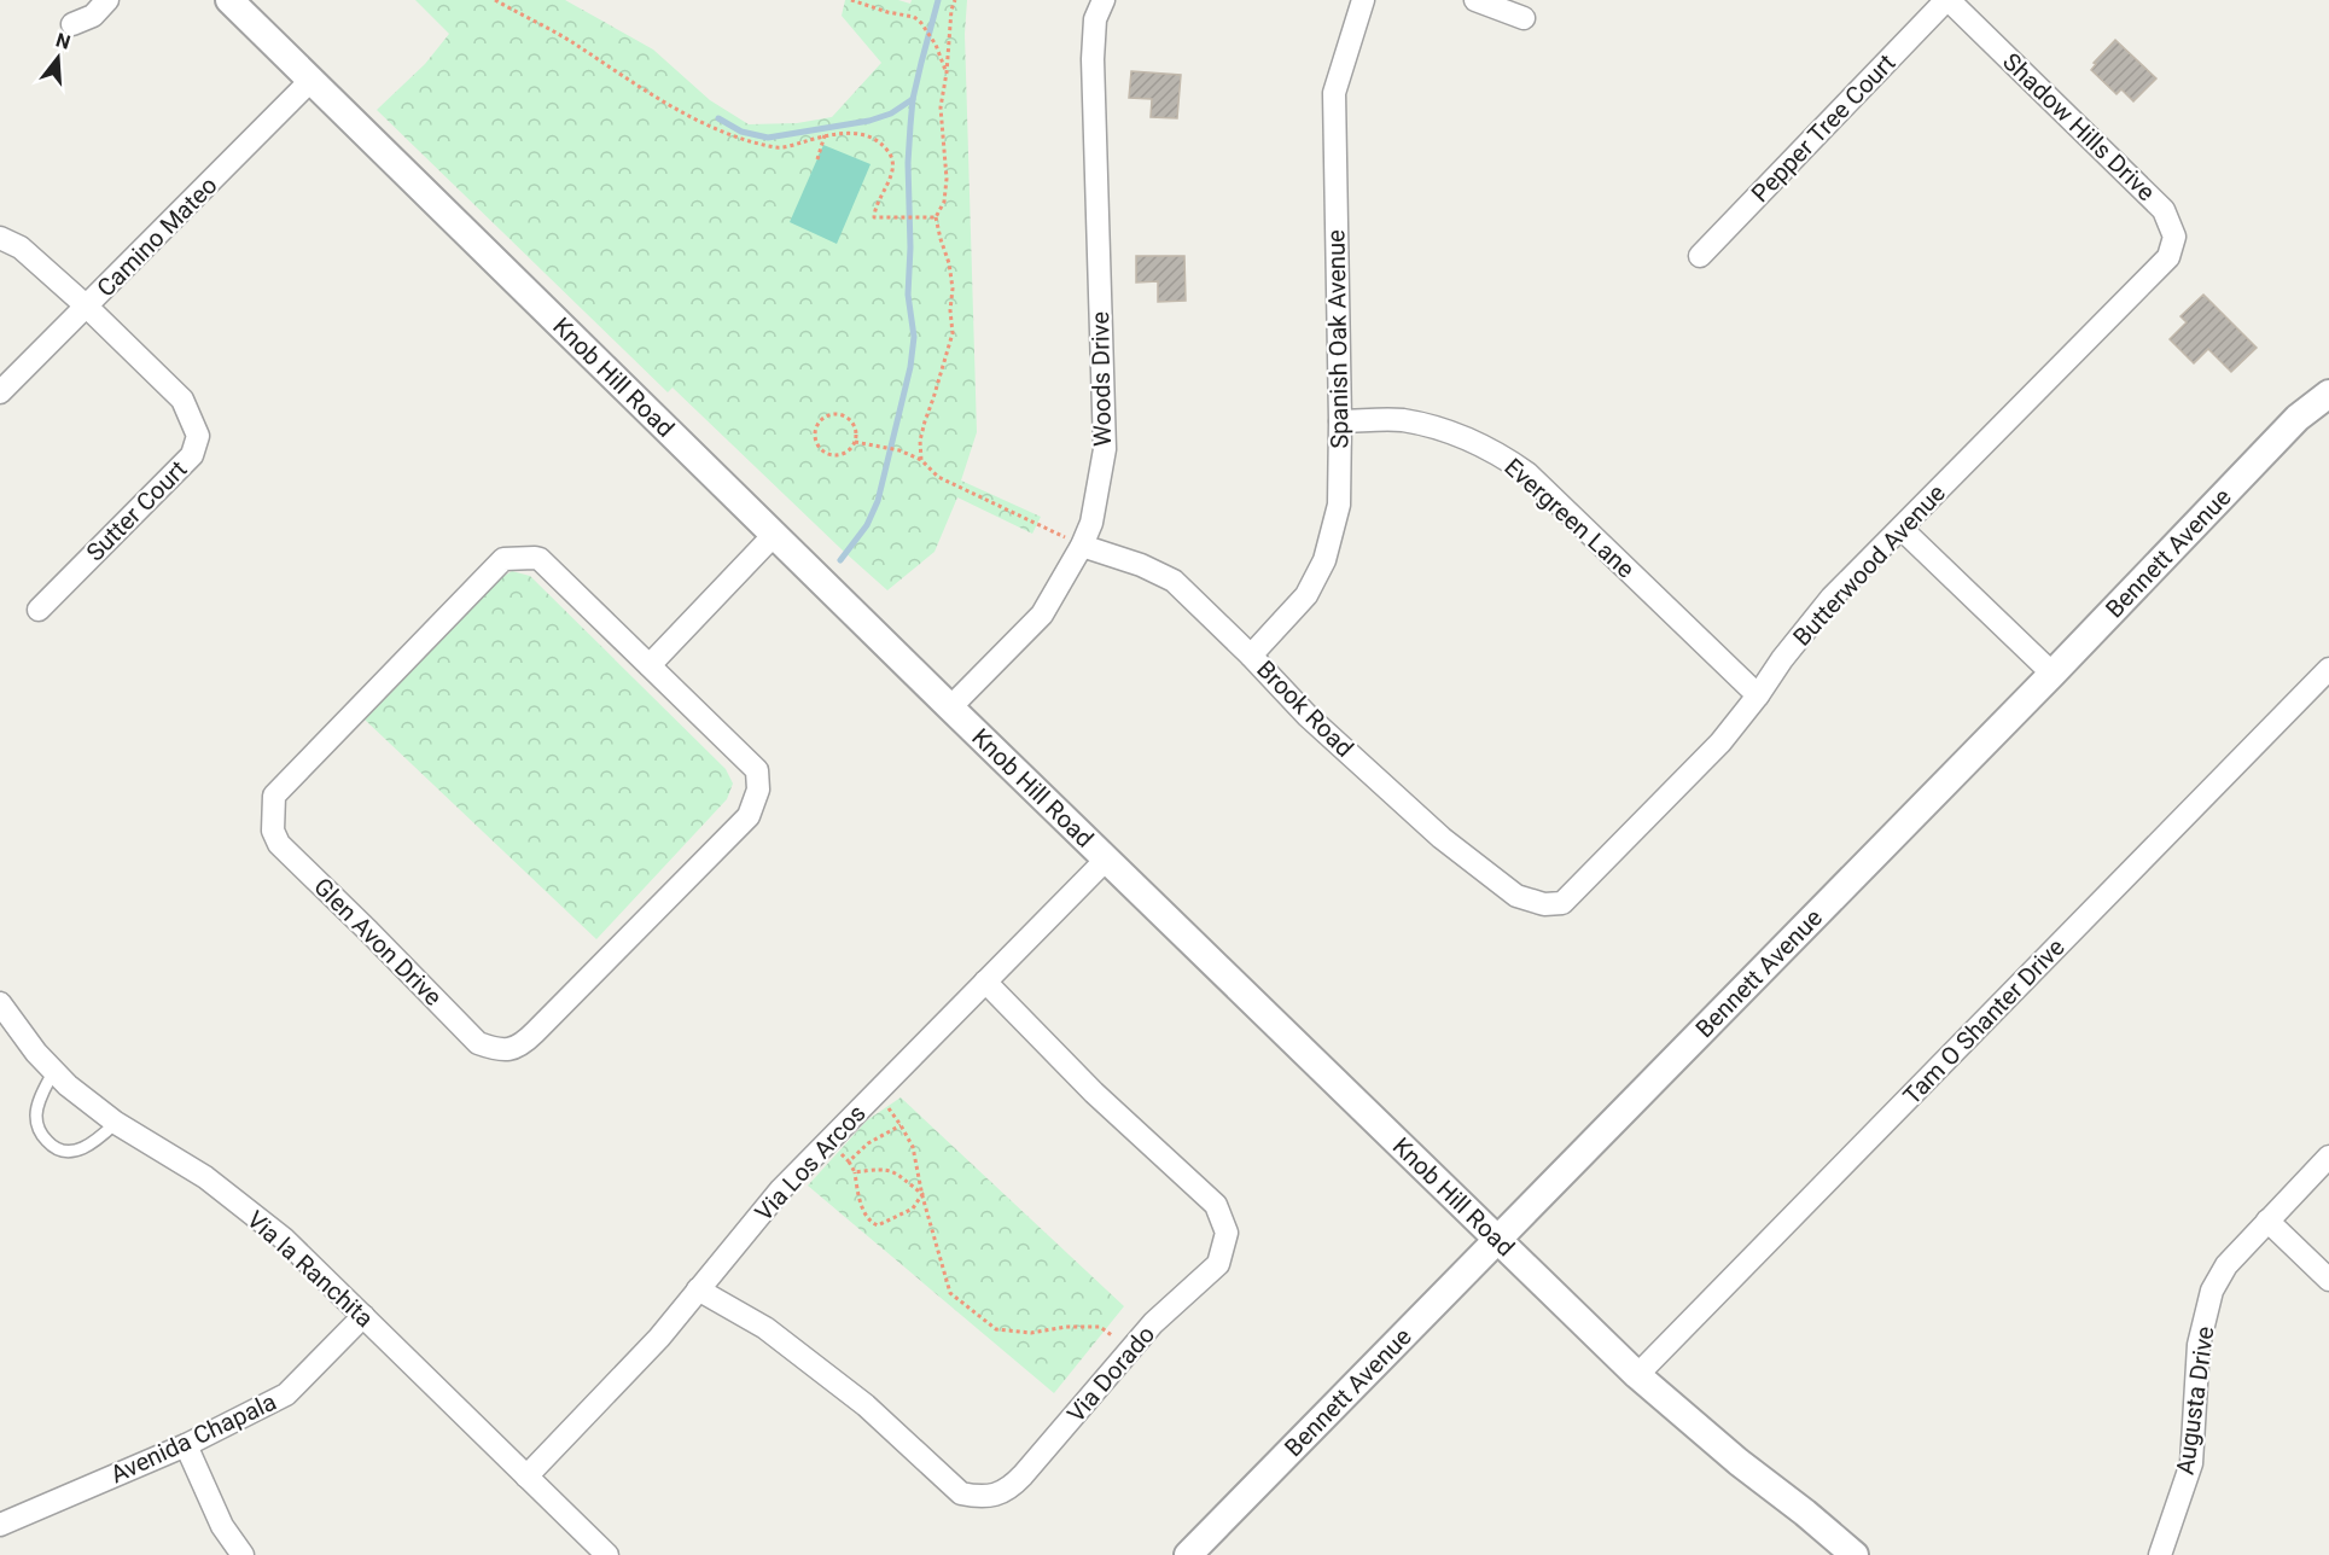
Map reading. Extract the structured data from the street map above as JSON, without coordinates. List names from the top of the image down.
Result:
{
  "streets": {
    "street": [
      "Shadow Hills Drive",
      "Pepper Tree Court",
      "Camino Mateo",
      "Spanish Oak Avenue",
      "Knob Hill Road",
      "Woods Drive",
      "Sutter Court",
      "Evergreen Lane",
      "Bennett Avenue",
      "Butterwood Avenue",
      "Brook Road",
      "Glen Avon Drive",
      "Tam O Shanter Drive",
      "Via Los Arcos",
      "Via la Ranchita",
      "Via Dorado",
      "Augusta Drive",
      "Avenida Chapala"
    ]
  },
  "crossings": [
    ["Shadow Hills Drive", "Pepper Tree Court"],
    ["Shadow Hills Drive", "Butterwood Avenue"],
    ["Camino Mateo", "Knob Hill Road"],
    ["Camino Mateo", "Sutter Court"],
    ["Spanish Oak Avenue", "Evergreen Lane"],
    ["Spanish Oak Avenue", "Brook Road"],
    ["Knob Hill Road", "Woods Drive"],
    ["Knob Hill Road", "Bennett Avenue"],
    ["Knob Hill Road", "Tam O Shanter Drive"],
    ["Knob Hill Road", "Via Los Arcos"],
    ["Woods Drive", "Brook Road"],
    ["Evergreen Lane", "Butterwood Avenue"],
    ["Butterwood Avenue", "Brook Road"],
    ["Via Los Arcos", "Via la Ranchita"],
    ["Via Los Arcos", "Via Dorado"],
    ["Via la Ranchita", "Avenida Chapala"]
  ],
  "north": "top"
}
